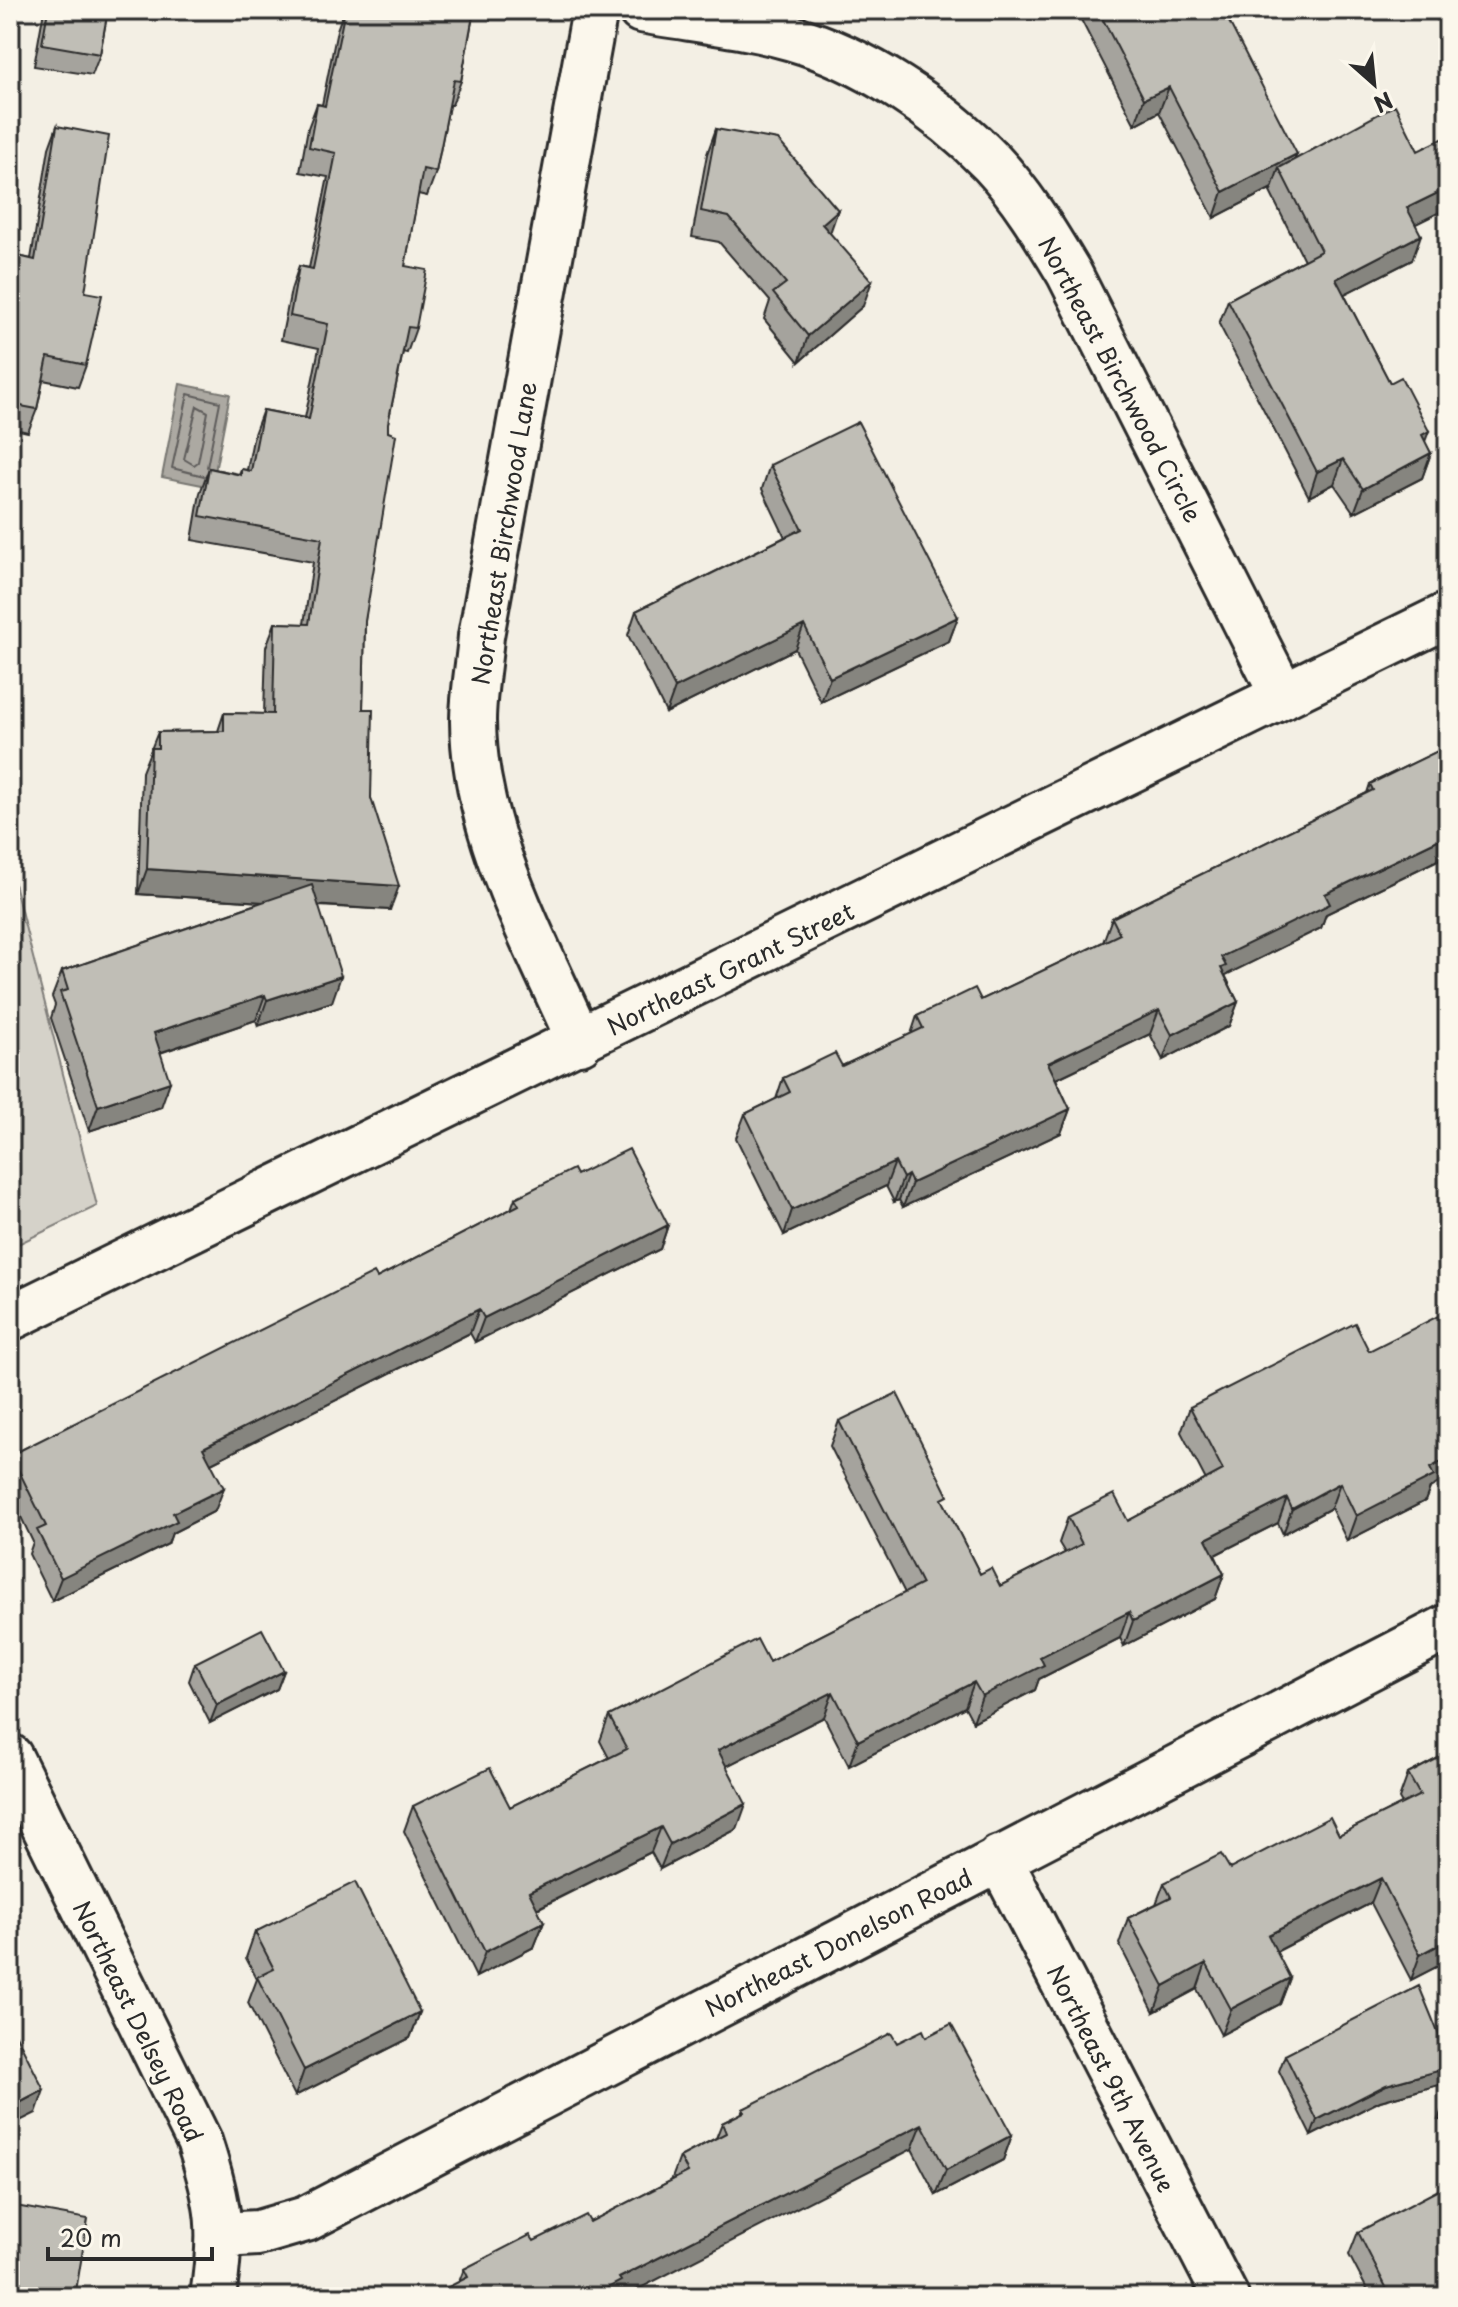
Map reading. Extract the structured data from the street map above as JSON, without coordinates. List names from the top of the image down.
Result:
{
  "streets": {
    "street": [
      "Northeast Birchwood Circle",
      "Northeast Birchwood Lane",
      "Northeast Grant Street",
      "Northeast Donelson Road",
      "Northeast Delsey Road",
      "Northeast 9th Avenue"
    ]
  },
  "crossings": [
    ["Northeast Birchwood Circle", "Northeast Grant Street"],
    ["Northeast Birchwood Lane", "Northeast Grant Street"],
    ["Northeast Donelson Road", "Northeast Delsey Road"],
    ["Northeast Donelson Road", "Northeast 9th Avenue"]
  ],
  "scale_bar": "20 m",
  "north": "bottom right"
}
